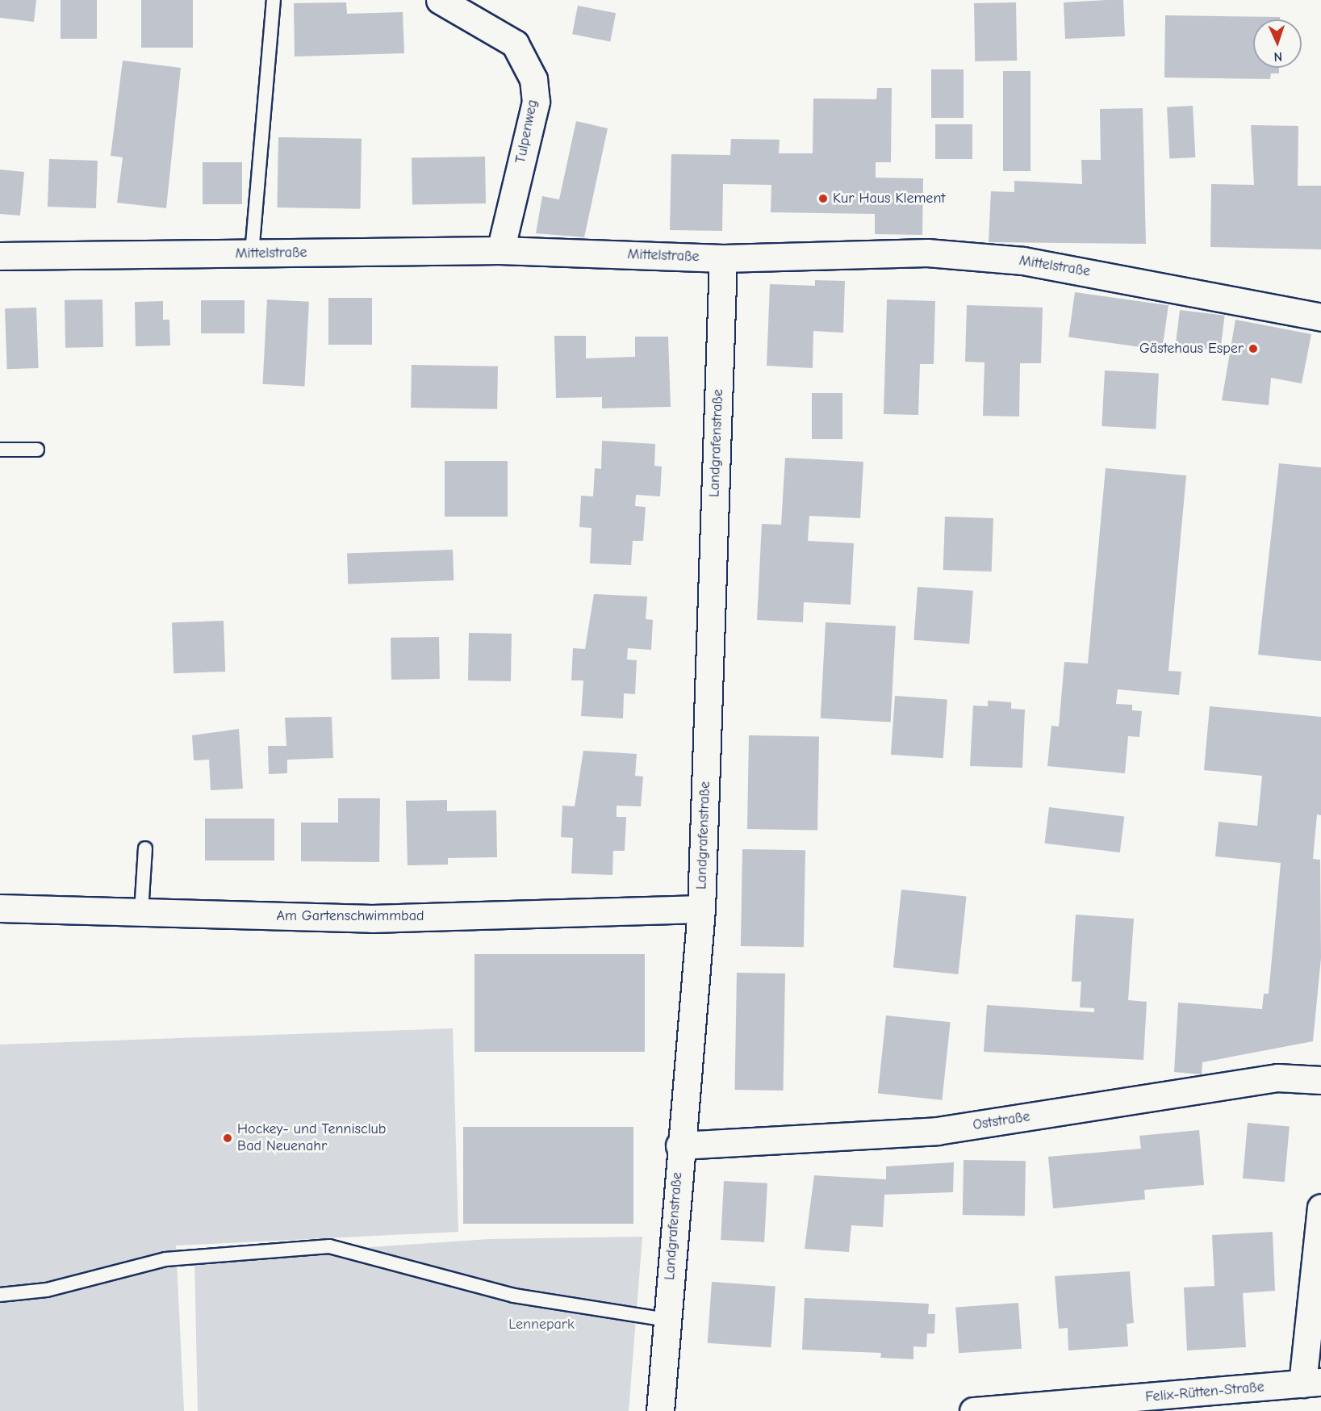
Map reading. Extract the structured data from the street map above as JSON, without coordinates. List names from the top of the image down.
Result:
{
  "streets": {
    "street": [
      "Tulpenweg",
      "Mittelstraße",
      "Landgrafenstraße",
      "Am Gartenschwimmbad",
      "Oststraße",
      "Felix-Rütten-Straße"
    ]
  },
  "crossings": [
    ["Tulpenweg", "Mittelstraße"],
    ["Mittelstraße", "Landgrafenstraße"],
    ["Landgrafenstraße", "Am Gartenschwimmbad"],
    ["Landgrafenstraße", "Oststraße"]
  ],
  "parks": ["Lennepark"],
  "places": ["Kur Haus Klement", "Gästehaus Esper", "Hockey- und Tennisclub Bad Neuenahr"],
  "north": "bottom"
}
